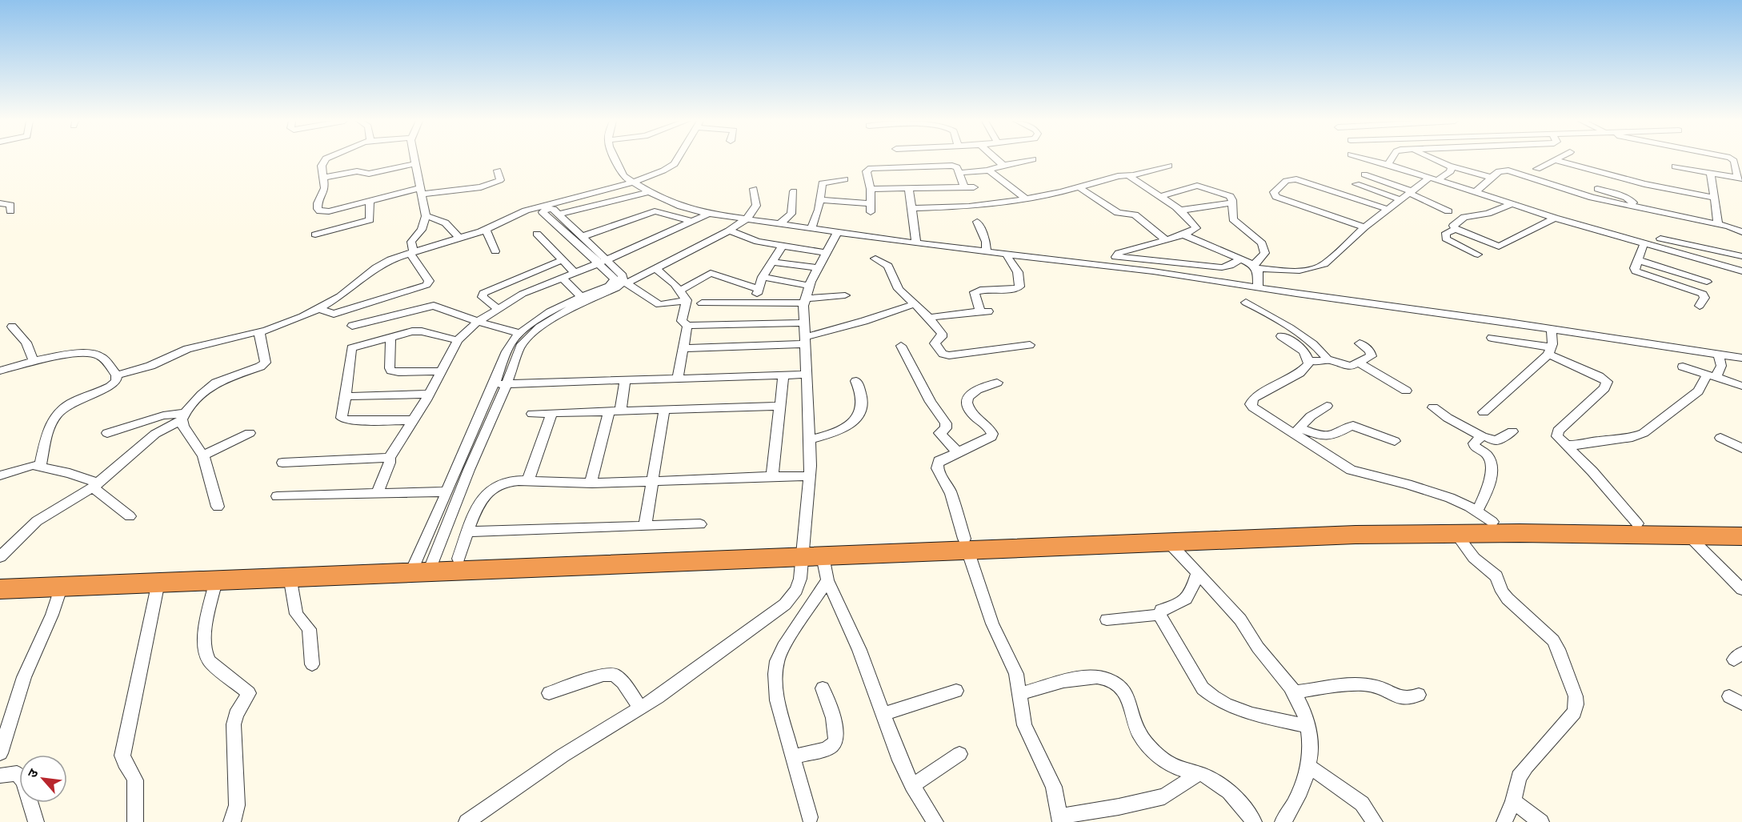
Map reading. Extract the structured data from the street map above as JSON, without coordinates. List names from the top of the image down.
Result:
{
  "north": "top left"
}
